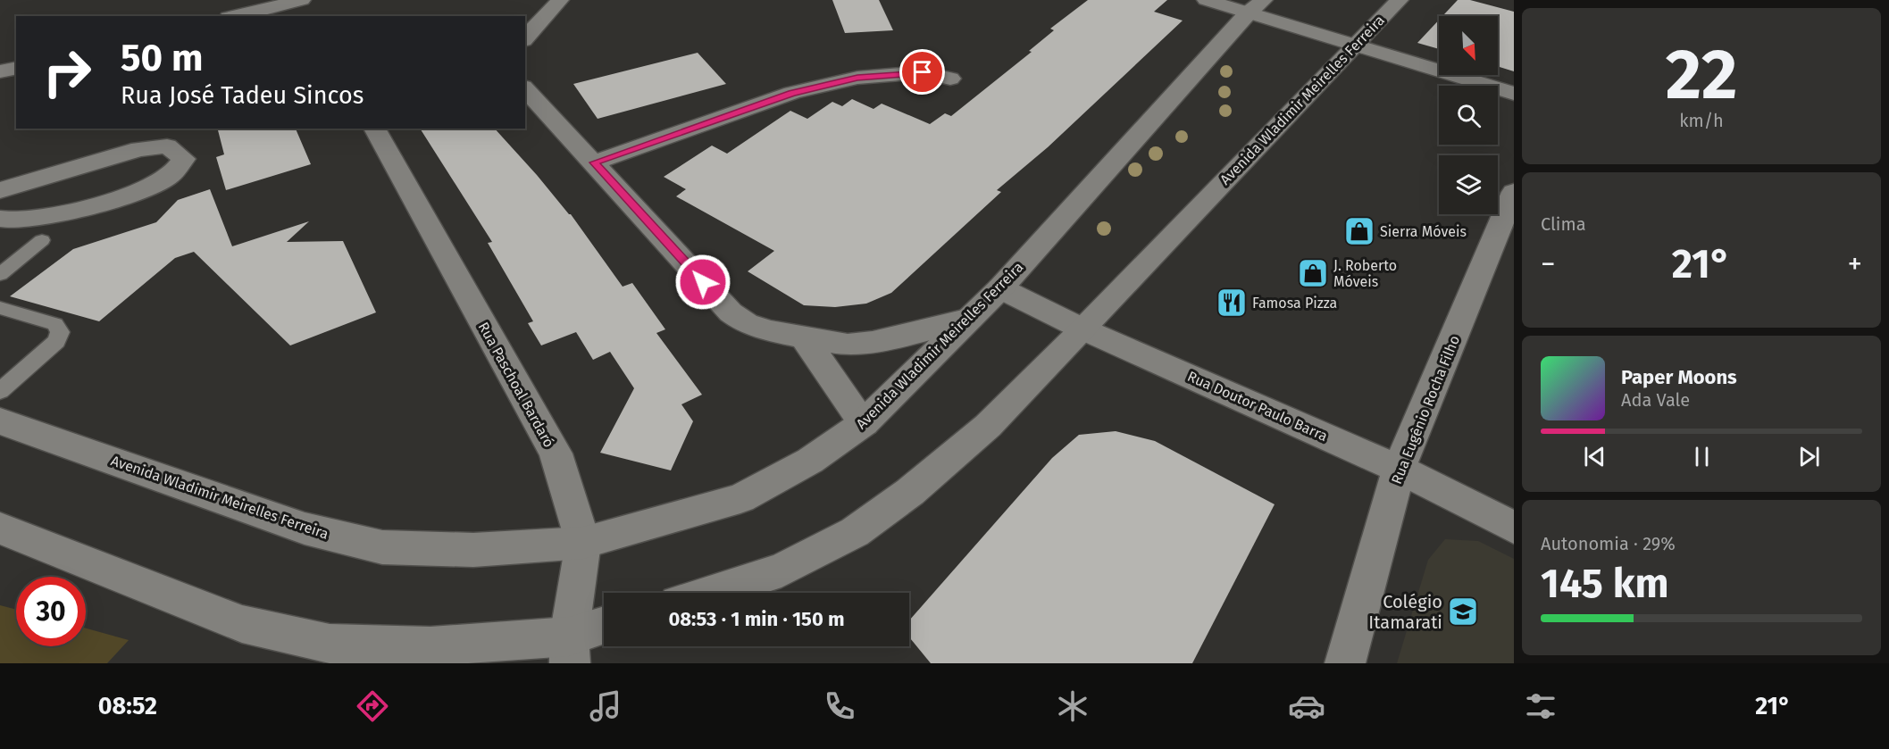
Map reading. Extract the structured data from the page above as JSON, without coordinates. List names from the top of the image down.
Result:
{
  "streets": {
    "street": [
      "Avenida Wladimir Meirelles Ferreira",
      "Rua Paschoal Bardaró",
      "Rua Doutor Paulo Barra",
      "Rua Eugênio Rocha Filho"
    ]
  },
  "crossings": [
    ["Avenida Wladimir Meirelles Ferreira", "Rua Paschoal Bardaró"],
    ["Avenida Wladimir Meirelles Ferreira", "Rua Doutor Paulo Barra"],
    ["Rua Doutor Paulo Barra", "Rua Eugênio Rocha Filho"]
  ],
  "places": {
    "shop": ["Sierra Móveis", "J. Roberto Móveis"],
    "restaurant": ["Famosa Pizza"],
    "school or university": ["Colégio Itamarati"]
  },
  "north": "bottom right",
  "page": {
    "tile": [
      ["22", "km/h"],
      "Clima",
      ["Autonomia · 29%", "145 km"]
    ],
    "turn": ["50 m", "Rua José Tadeu Sincos"],
    "heat": ["−", "21°", "+"],
    "song": ["Paper Moons", "Ada Vale"],
    "limit": "30",
    "trip": "08:53 · 1 min · 150 m",
    "tabs": ["08:52", "21°"]
  }
}
